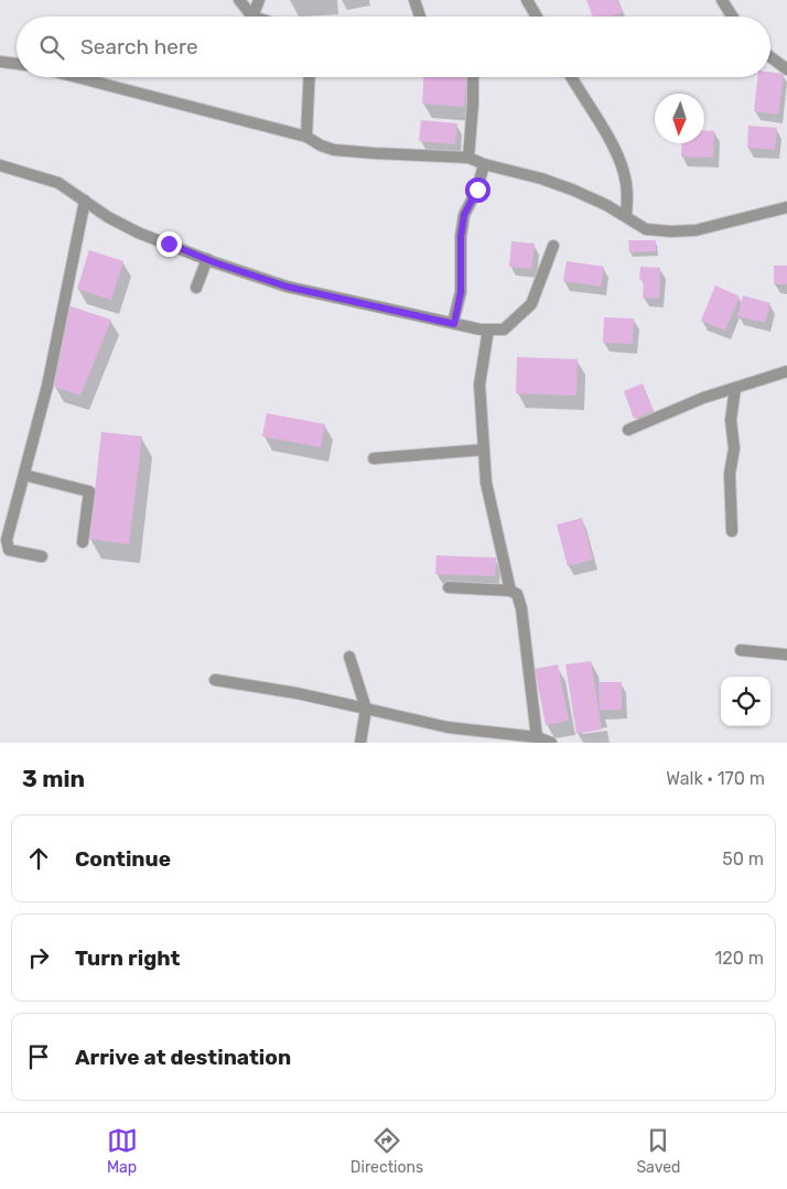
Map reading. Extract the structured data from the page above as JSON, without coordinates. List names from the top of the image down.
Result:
{
  "north": "bottom",
  "page": {
    "search": "Search here",
    "heading": ["3 min", "Walk · 170 m"],
    "list": [
      ["Continue", "50 m"],
      ["Turn right", "120 m"],
      "Arrive at destination"
    ],
    "nav": ["Map", "Directions", "Saved"]
  }
}
